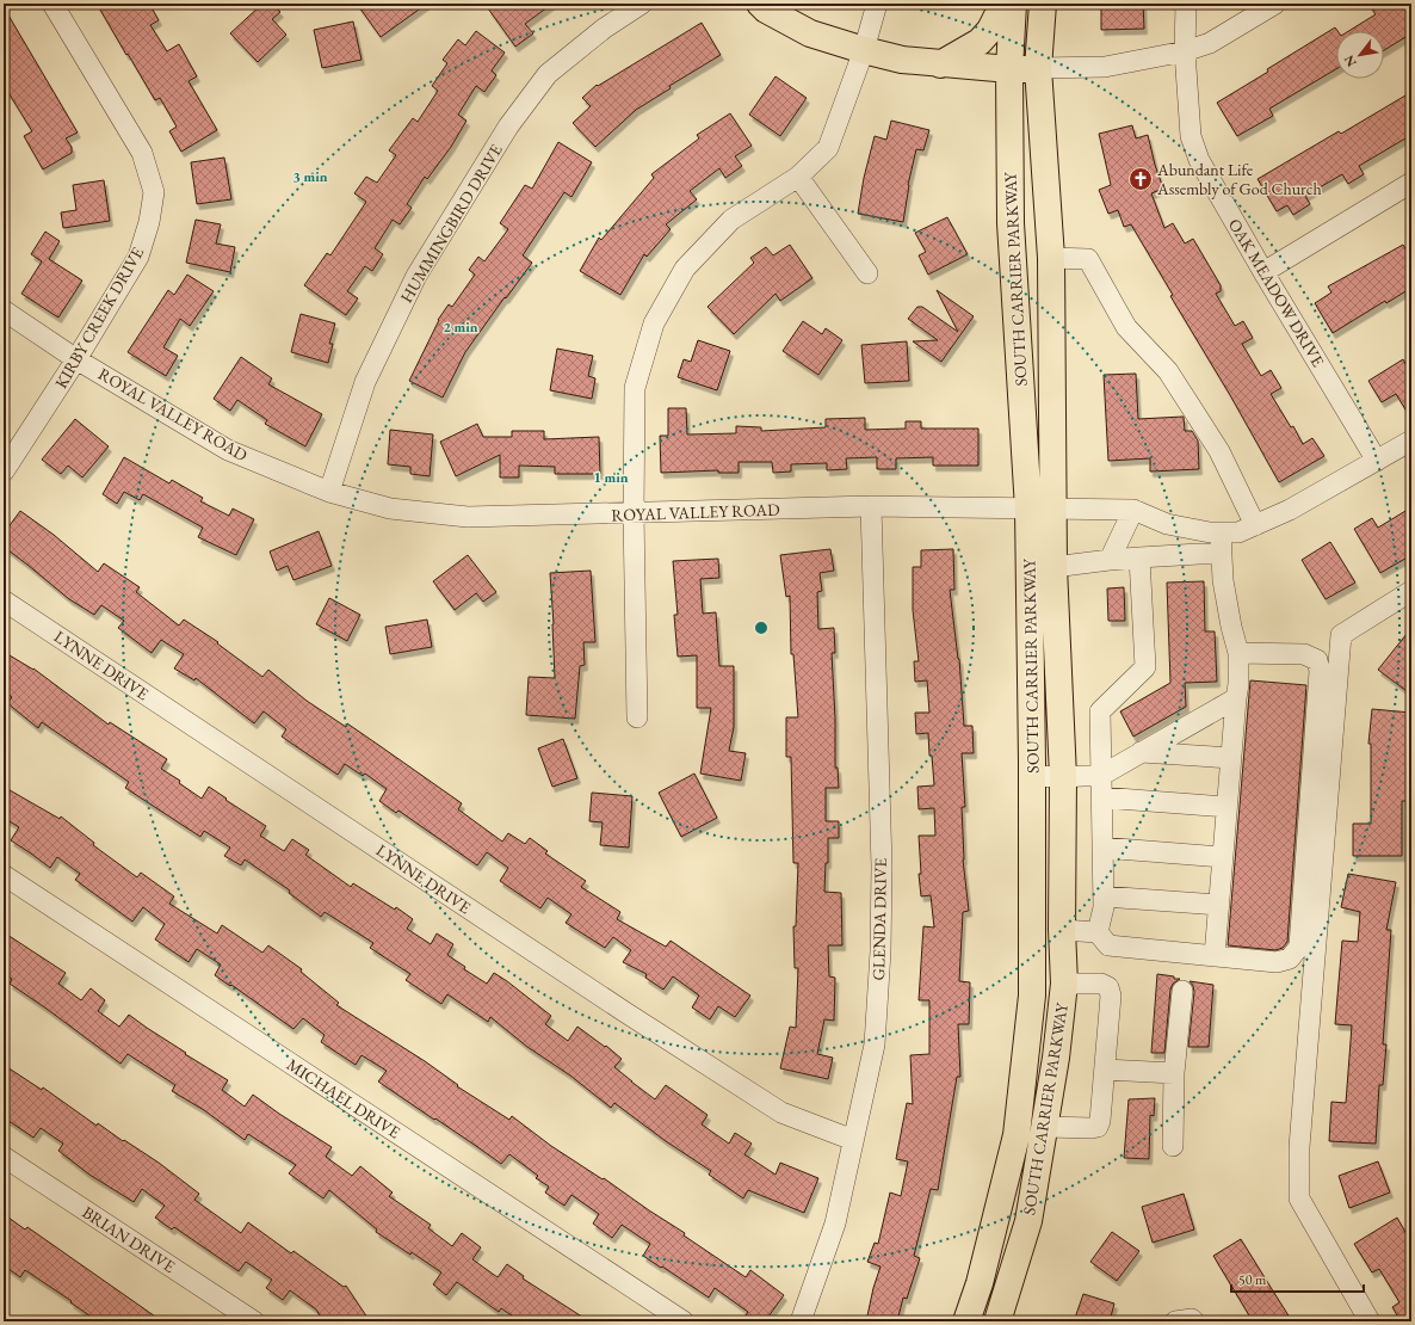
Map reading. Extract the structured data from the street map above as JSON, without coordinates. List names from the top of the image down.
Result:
{
  "streets": {
    "main road": ["SOUTH CARRIER PARKWAY"],
    "street": [
      "HUMMINGBIRD DRIVE",
      "OAK MEADOW DRIVE",
      "KIRBY CREEK DRIVE",
      "ROYAL VALLEY ROAD",
      "LYNNE DRIVE",
      "GLENDA DRIVE",
      "MICHAEL DRIVE",
      "BRIAN DRIVE"
    ]
  },
  "crossings": [
    ["HUMMINGBIRD DRIVE", "ROYAL VALLEY ROAD"],
    ["SOUTH CARRIER PARKWAY", "ROYAL VALLEY ROAD"],
    ["OAK MEADOW DRIVE", "ROYAL VALLEY ROAD"],
    ["KIRBY CREEK DRIVE", "ROYAL VALLEY ROAD"],
    ["ROYAL VALLEY ROAD", "GLENDA DRIVE"],
    ["LYNNE DRIVE", "GLENDA DRIVE"]
  ],
  "places": {
    "church": ["Abundant Life Assembly of God Church"]
  },
  "scale_bar": "50 m",
  "north": "bottom left",
  "rings": ["3 min", "2 min", "1 min"]
}
